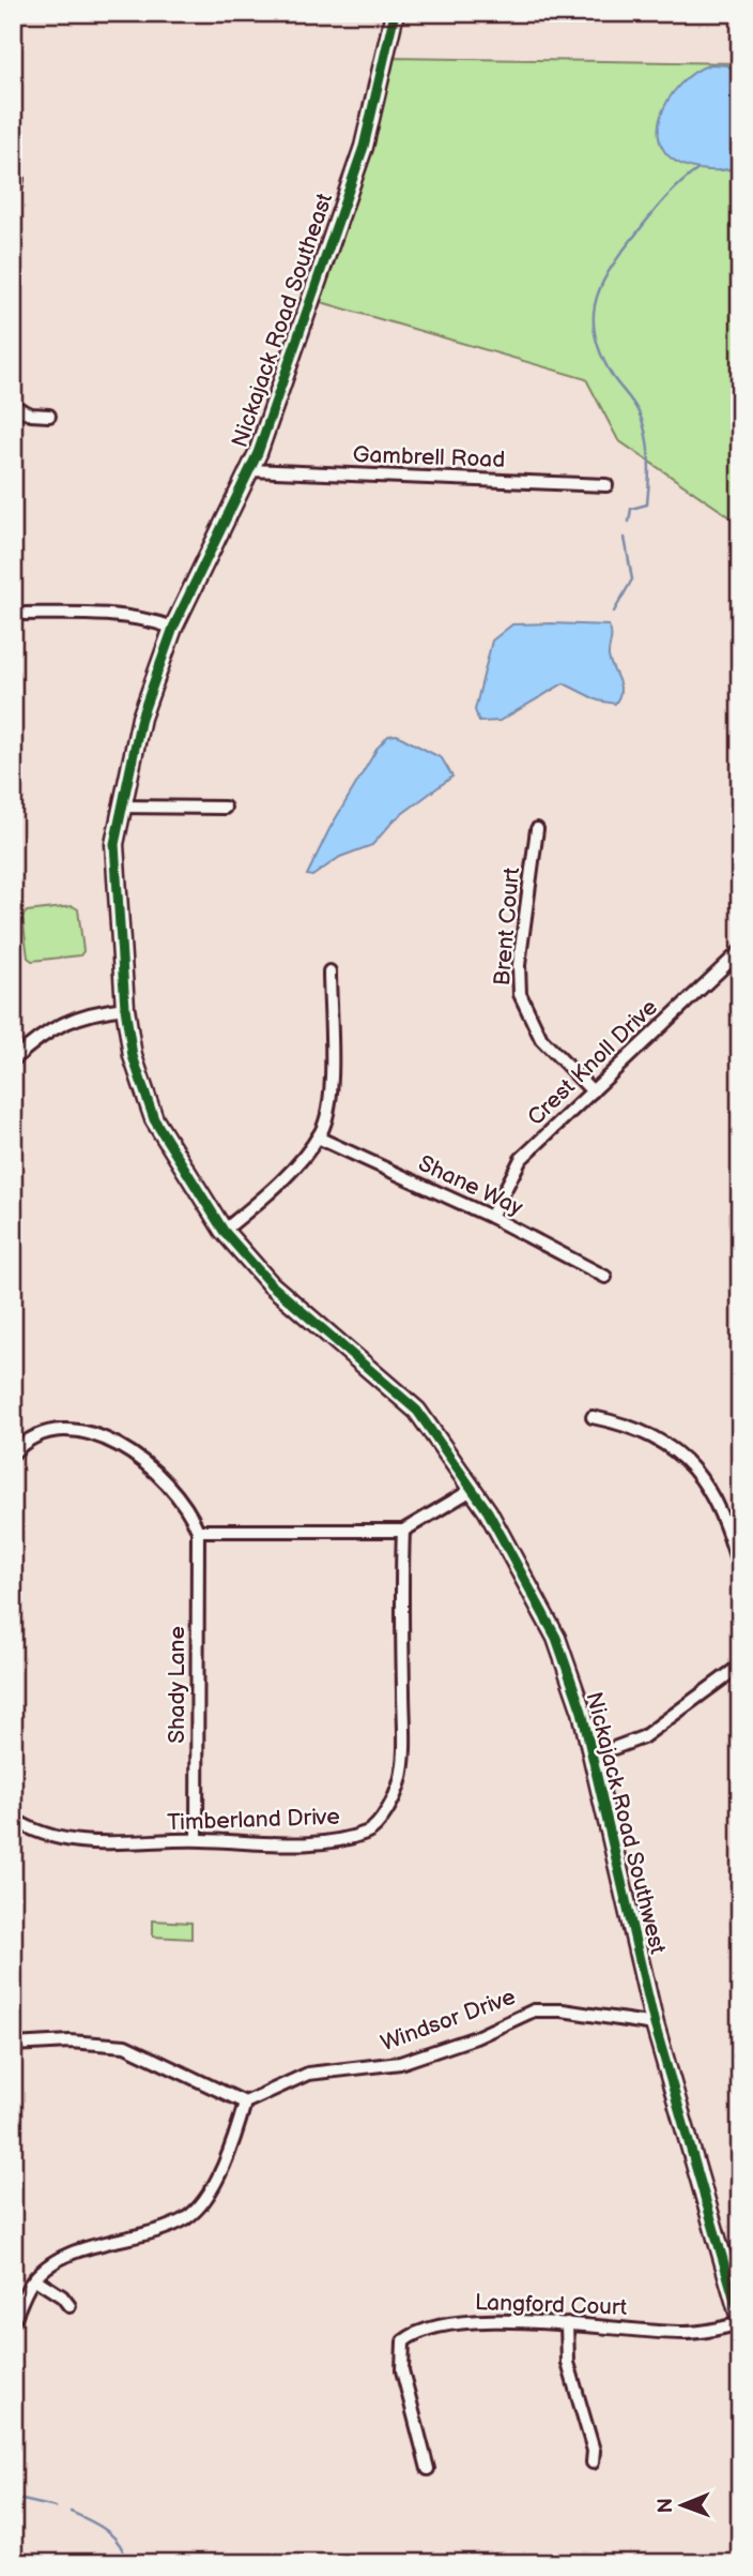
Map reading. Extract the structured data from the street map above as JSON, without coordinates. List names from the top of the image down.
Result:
{
  "streets": {
    "street": [
      "Nickajack Road Southeast",
      "Gambrell Road",
      "Brent Court",
      "Crest Knoll Drive",
      "Shane Way",
      "Shady Lane",
      "Timberland Drive",
      "Nickajack Road Southwest",
      "Windsor Drive",
      "Langford Court"
    ]
  },
  "crossings": [
    ["Nickajack Road Southeast", "Gambrell Road"],
    ["Nickajack Road Southeast", "Nickajack Road Southwest"],
    ["Brent Court", "Crest Knoll Drive"],
    ["Crest Knoll Drive", "Shane Way"],
    ["Shady Lane", "Timberland Drive"],
    ["Nickajack Road Southwest", "Windsor Drive"],
    ["Nickajack Road Southwest", "Langford Court"]
  ],
  "north": "left"
}
